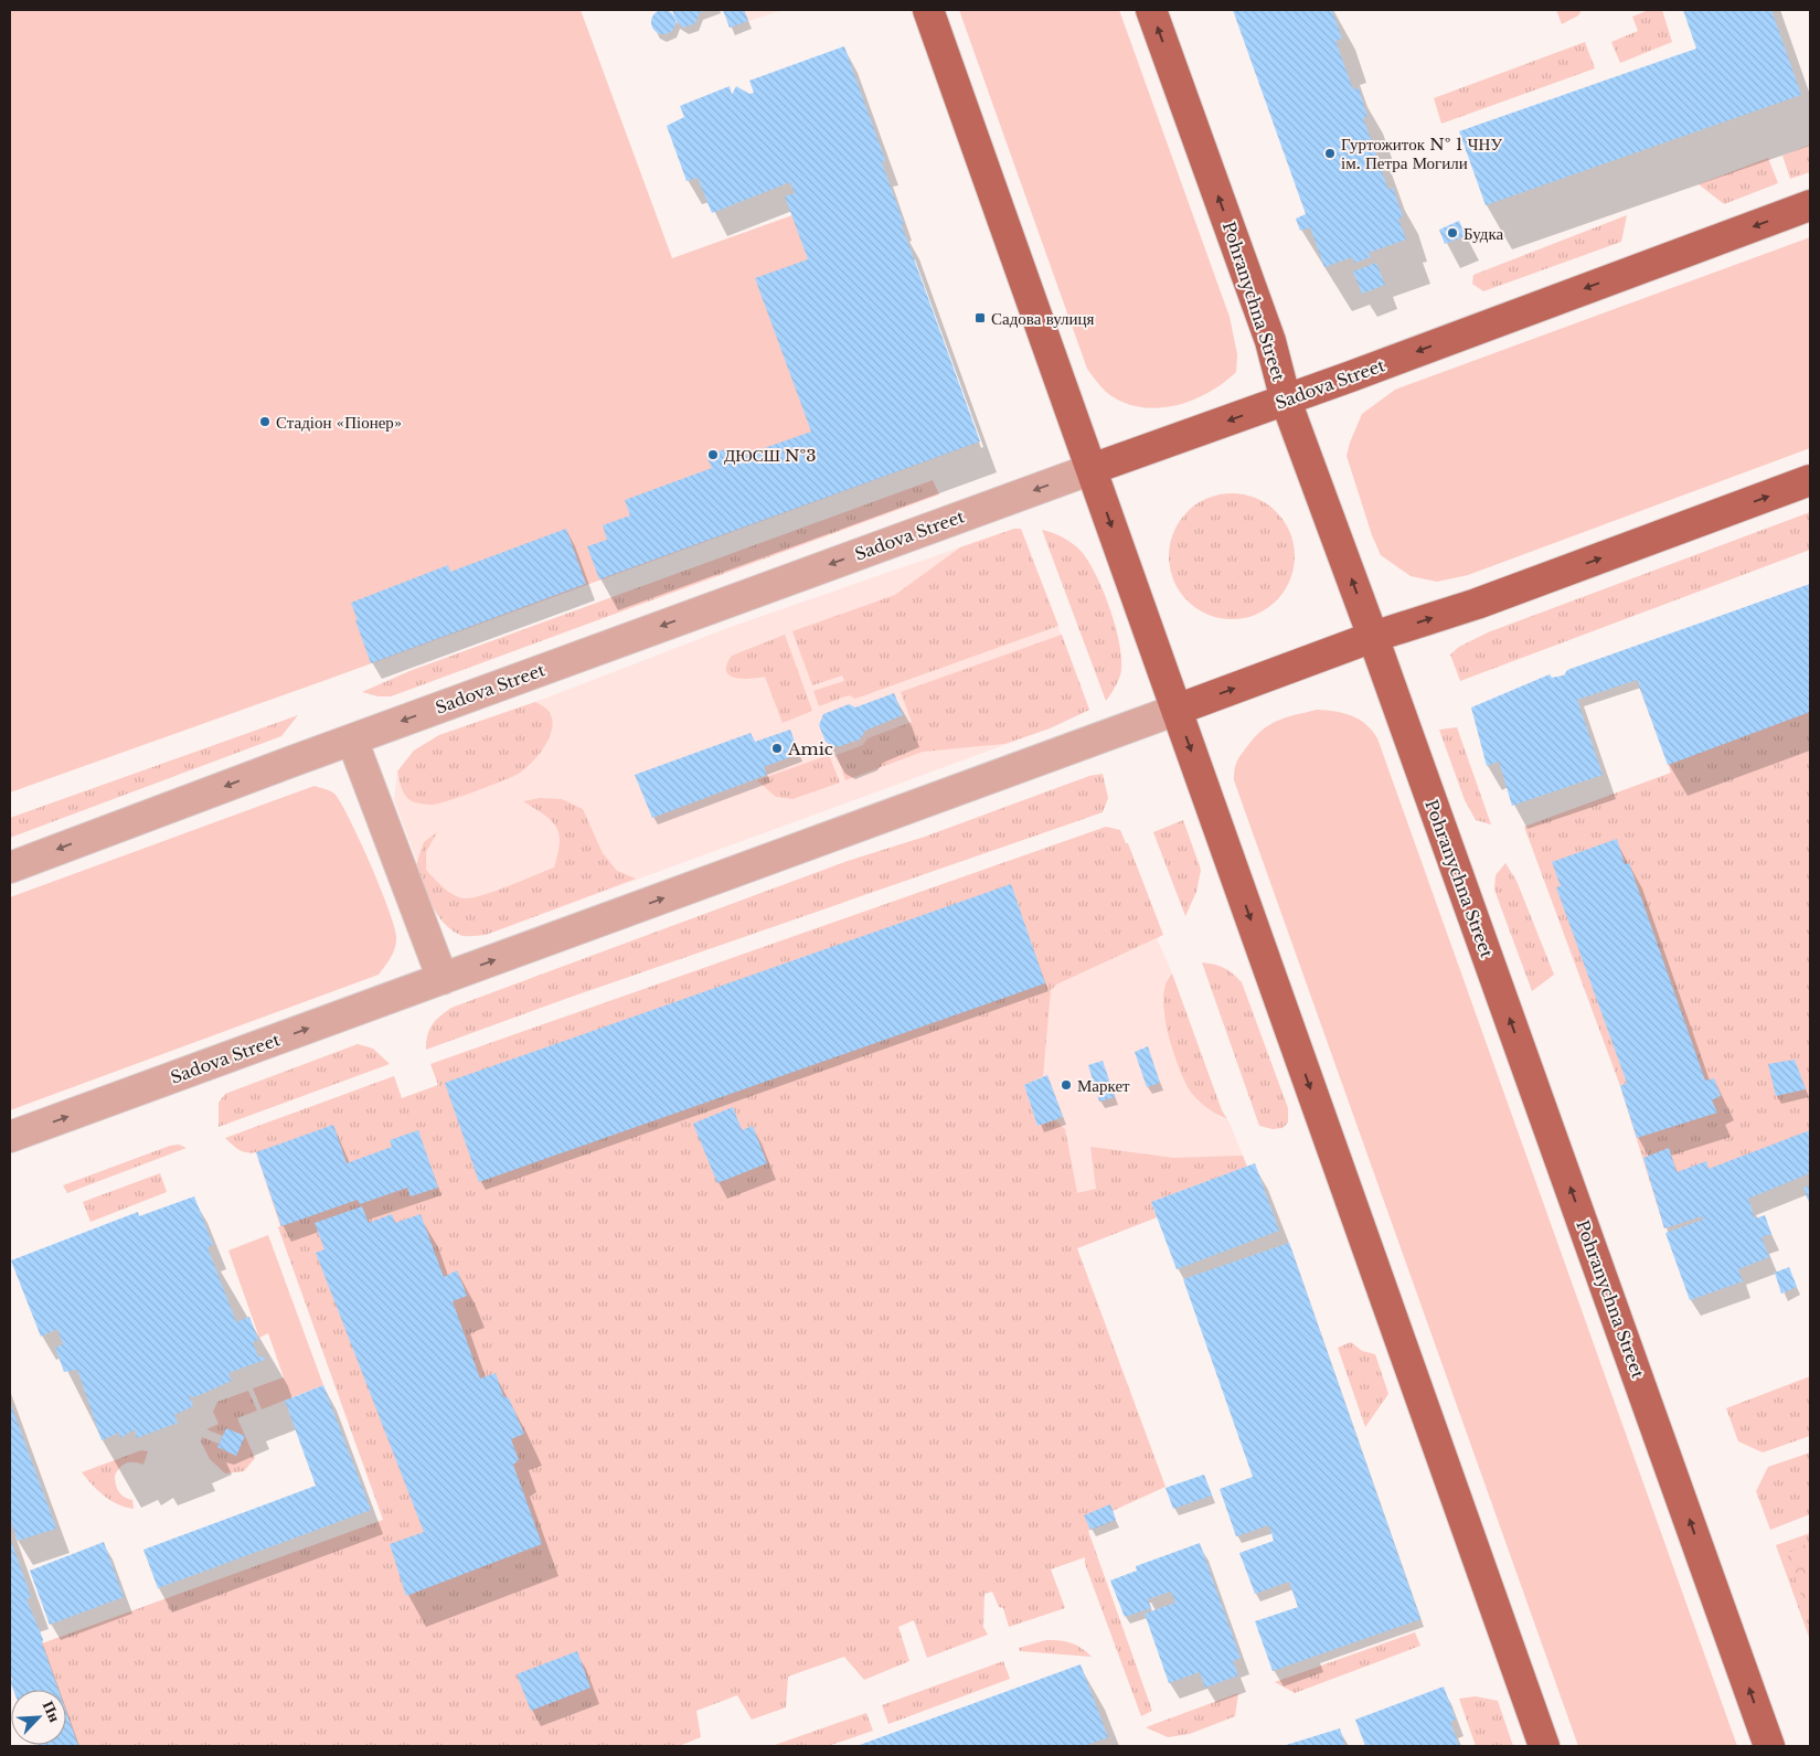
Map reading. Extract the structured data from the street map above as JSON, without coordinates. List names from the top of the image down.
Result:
{
  "streets": {
    "main road": ["Pohranychna Street", "Sadova Street"]
  },
  "crossings": [
    ["Pohranychna Street", "Sadova Street"]
  ],
  "places": {
    "other": [
      "Гуртожиток № 1 ЧНУ ім. Петра Могили",
      "Будка",
      "Стадіон «Піонер»",
      "ДЮСШ №3",
      "Amic",
      "Маркет"
    ],
    "transit": ["Садова вулиця"]
  },
  "north": "top right"
}
